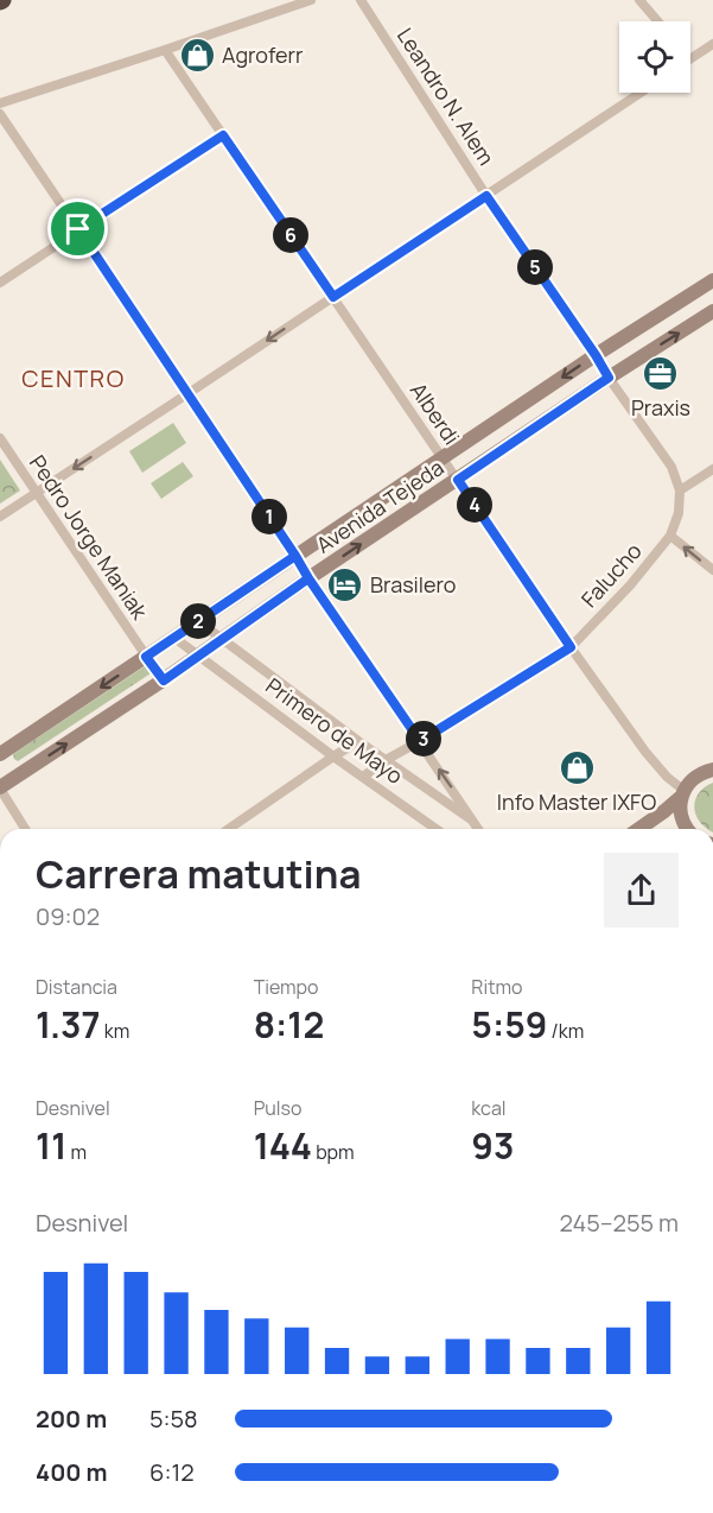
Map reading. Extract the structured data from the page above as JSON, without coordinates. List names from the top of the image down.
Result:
{
  "streets": {
    "main road": ["Avenida Tejeda"],
    "street": [
      "Leandro N. Alem",
      "Alberdi",
      "Pedro Jorge Maniak",
      "Falucho",
      "Primero de Mayo"
    ]
  },
  "crossings": [
    ["Leandro N. Alem", "Avenida Tejeda"],
    ["Alberdi", "Avenida Tejeda"],
    ["Alberdi", "Falucho"],
    ["Avenida Tejeda", "Pedro Jorge Maniak"],
    ["Avenida Tejeda", "Primero de Mayo"],
    ["Falucho", "Primero de Mayo"]
  ],
  "districts": ["CENTRO"],
  "places": {
    "shop": ["Agroferr", "Info Master IXFO"],
    "office": ["Praxis"],
    "hotel": ["Brasilero"]
  },
  "page": {
    "pins": [
      "6",
      "5",
      "4",
      "1",
      "2",
      "3"
    ],
    "heading": ["Carrera matutina", "09:02"],
    "stats": [
      ["Distancia", "1.37 km"],
      ["Tiempo", "8:12"],
      ["Ritmo", "5:59 /km"],
      ["Desnivel", "11 m"],
      ["Pulso", "144 bpm"],
      ["kcal", "93"]
    ],
    "chart": ["Desnivel", "245–255 m"],
    "list": [
      {
        "name": "200 m",
        "note": "5:58"
      },
      {
        "name": "400 m",
        "note": "6:12"
      }
    ]
  }
}
